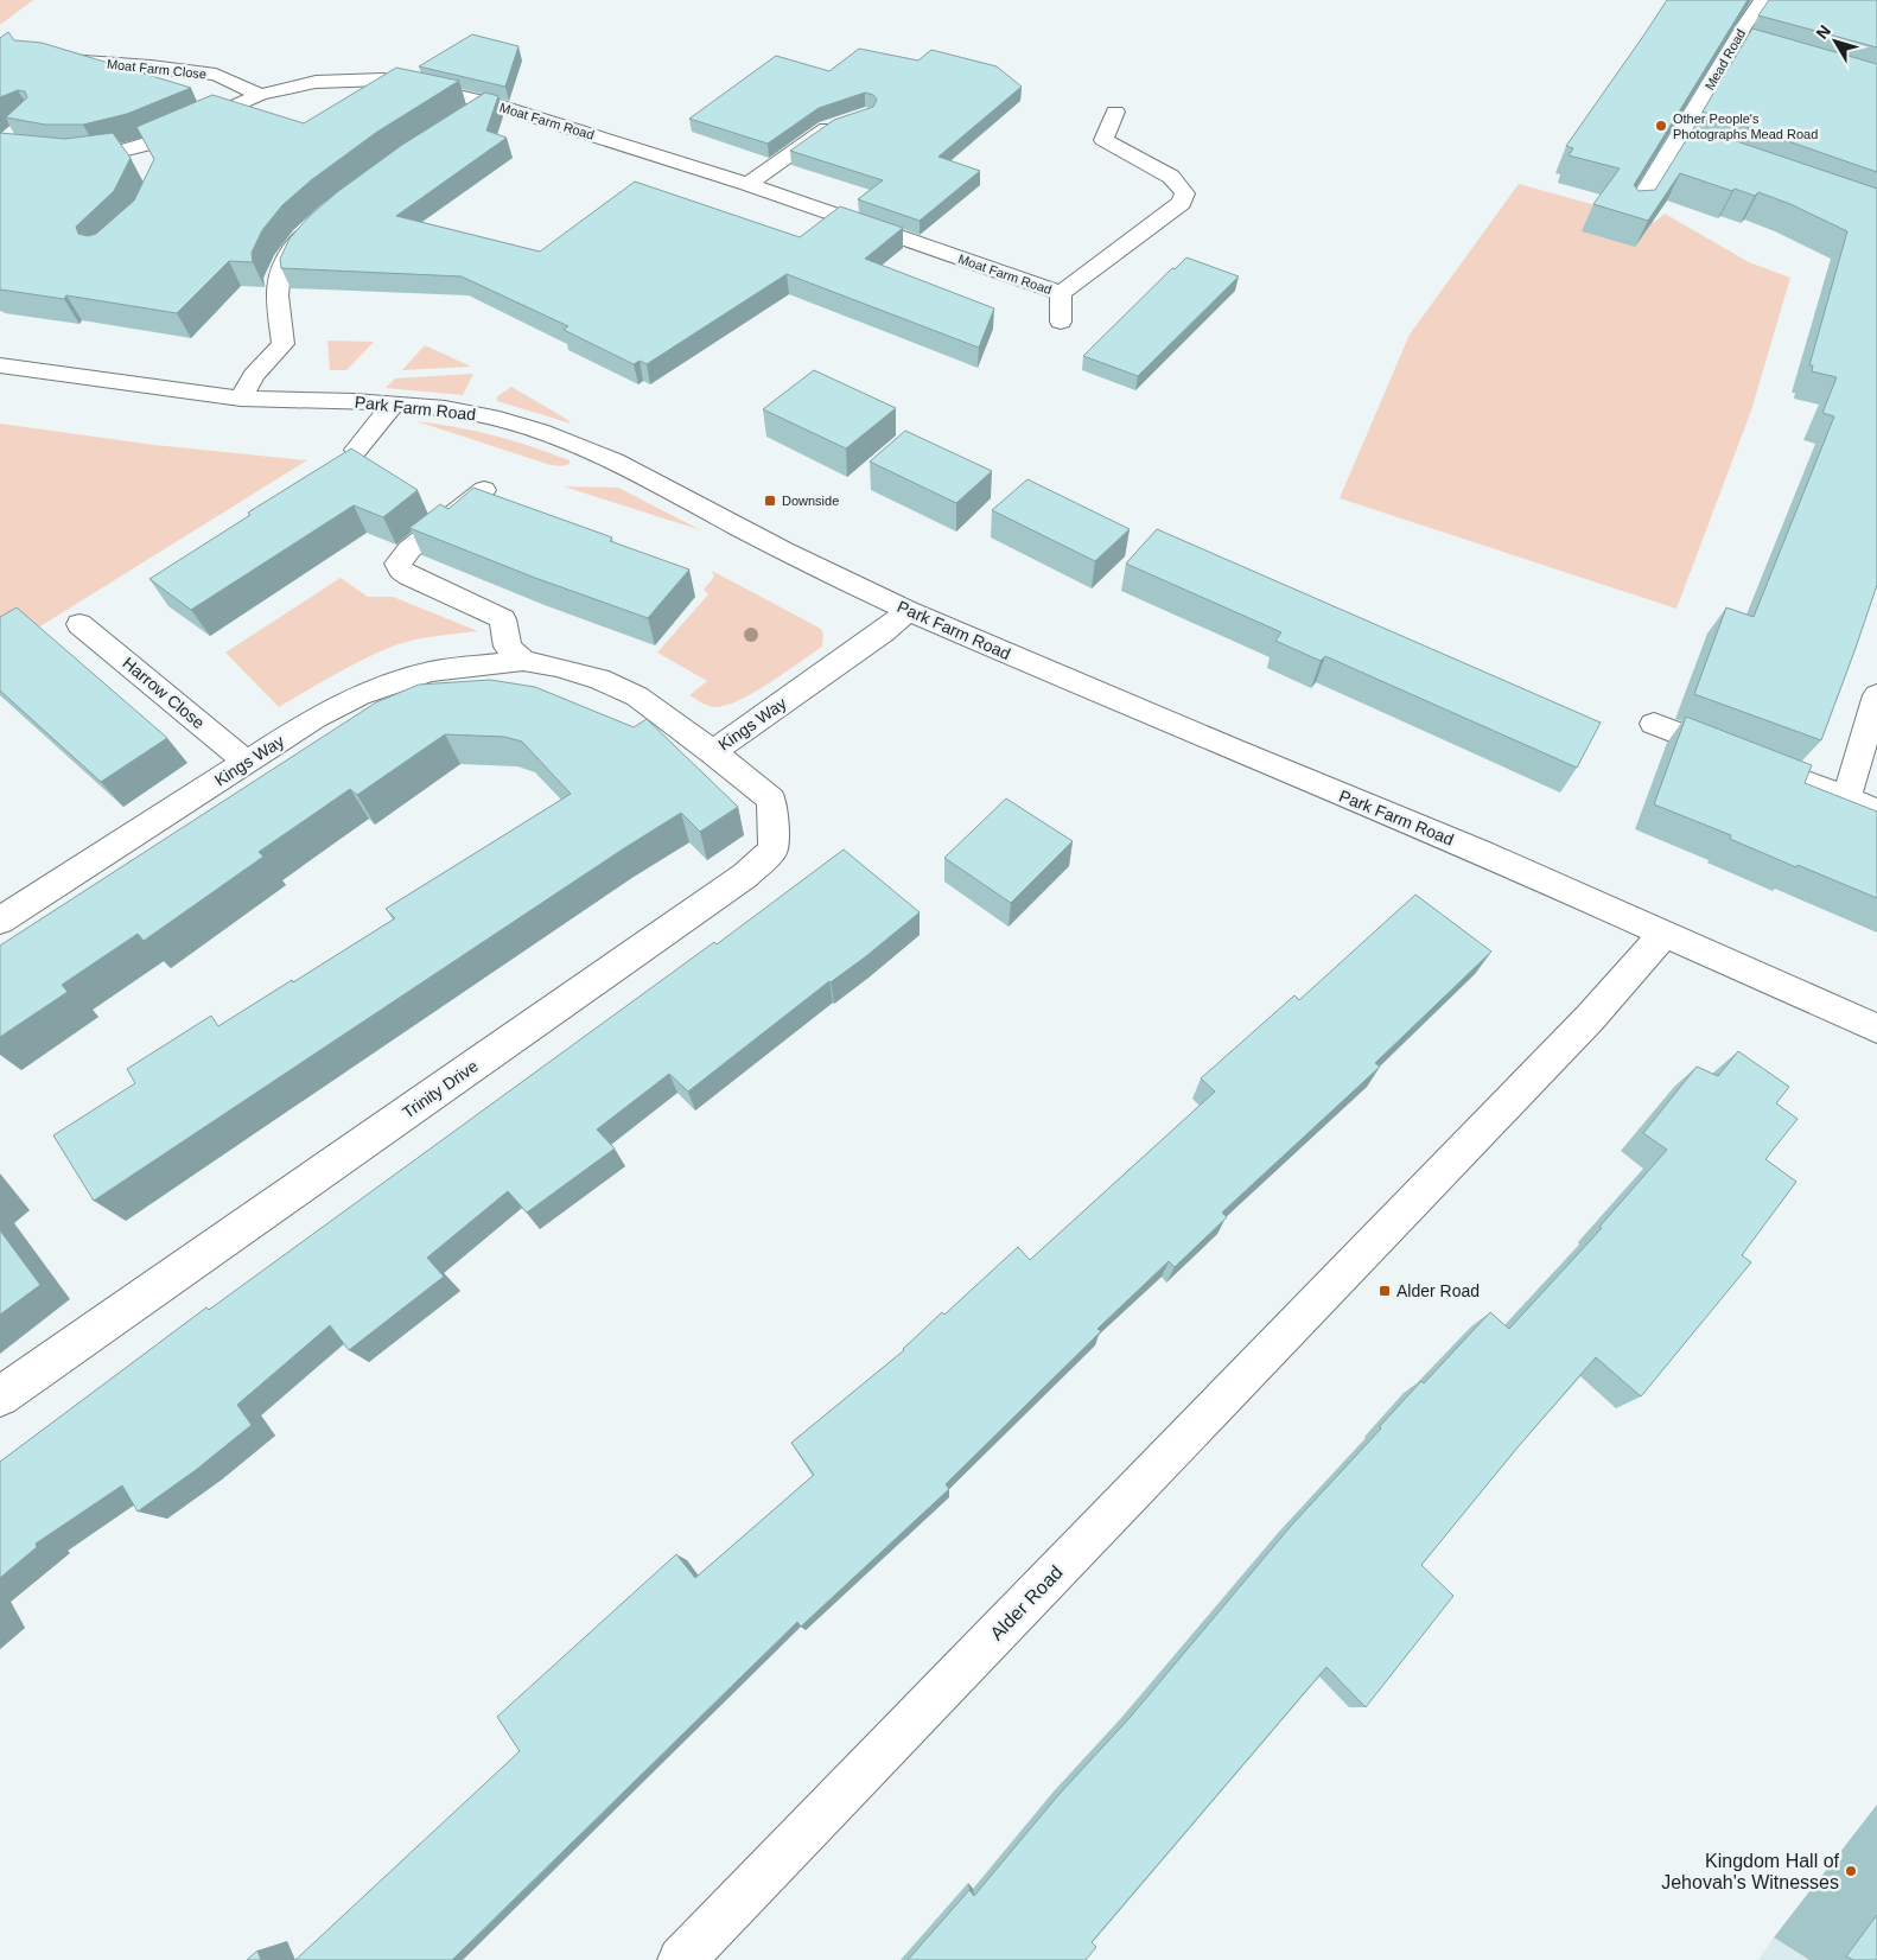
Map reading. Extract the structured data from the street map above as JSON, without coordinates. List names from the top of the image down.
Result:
{
  "streets": {
    "street": [
      "Mead Road",
      "Moat Farm Close",
      "Moat Farm Road",
      "Park Farm Road",
      "Harrow Close",
      "Kings Way",
      "Trinity Drive",
      "Alder Road"
    ]
  },
  "crossings": [
    ["Moat Farm Close", "Moat Farm Road"],
    ["Park Farm Road", "Kings Way"],
    ["Park Farm Road", "Alder Road"],
    ["Harrow Close", "Kings Way"],
    ["Kings Way", "Trinity Drive"]
  ],
  "places": {
    "other": ["Other People's Photographs Mead Road", "Kingdom Hall of Jehovah's Witnesses"],
    "transit": ["Downside", "Alder Road"]
  },
  "north": "top left"
}
